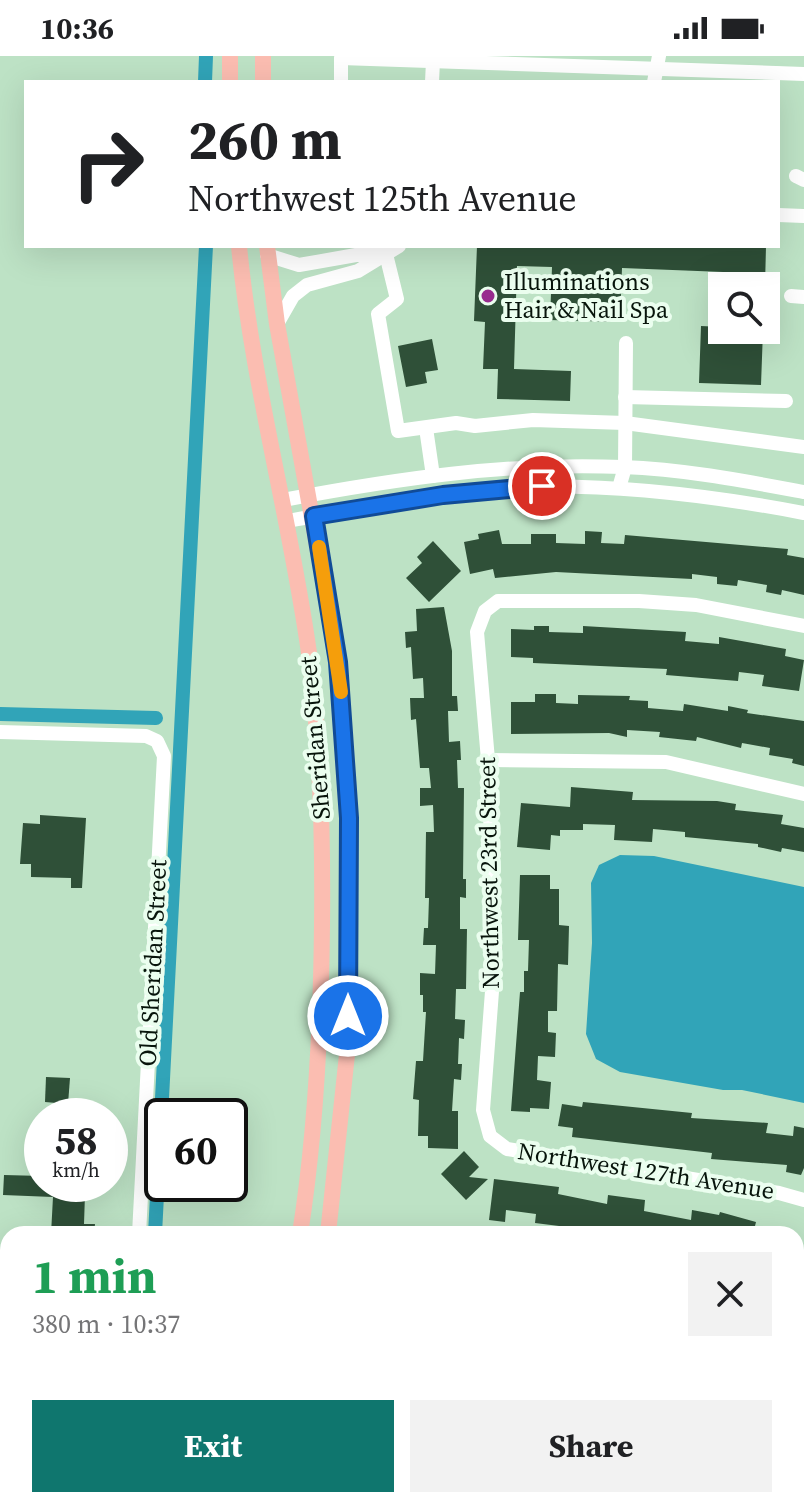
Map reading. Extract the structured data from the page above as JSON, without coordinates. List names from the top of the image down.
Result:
{
  "streets": {
    "main road": ["Sheridan Street"],
    "street": ["Northwest 23rd Street", "Old Sheridan Street", "Northwest 127th Avenue"]
  },
  "crossings": [
    ["Northwest 23rd Street", "Northwest 127th Avenue"]
  ],
  "places": ["Illuminations Hair & Nail Spa"],
  "page": {
    "status": "10:36",
    "turn": ["260 m", "Northwest 125th Avenue"],
    "speed": "58 km/h",
    "limit": "60",
    "heading": ["1 min", "380 m · 10:37"],
    "buttons": ["Exit", "Share"]
  }
}
